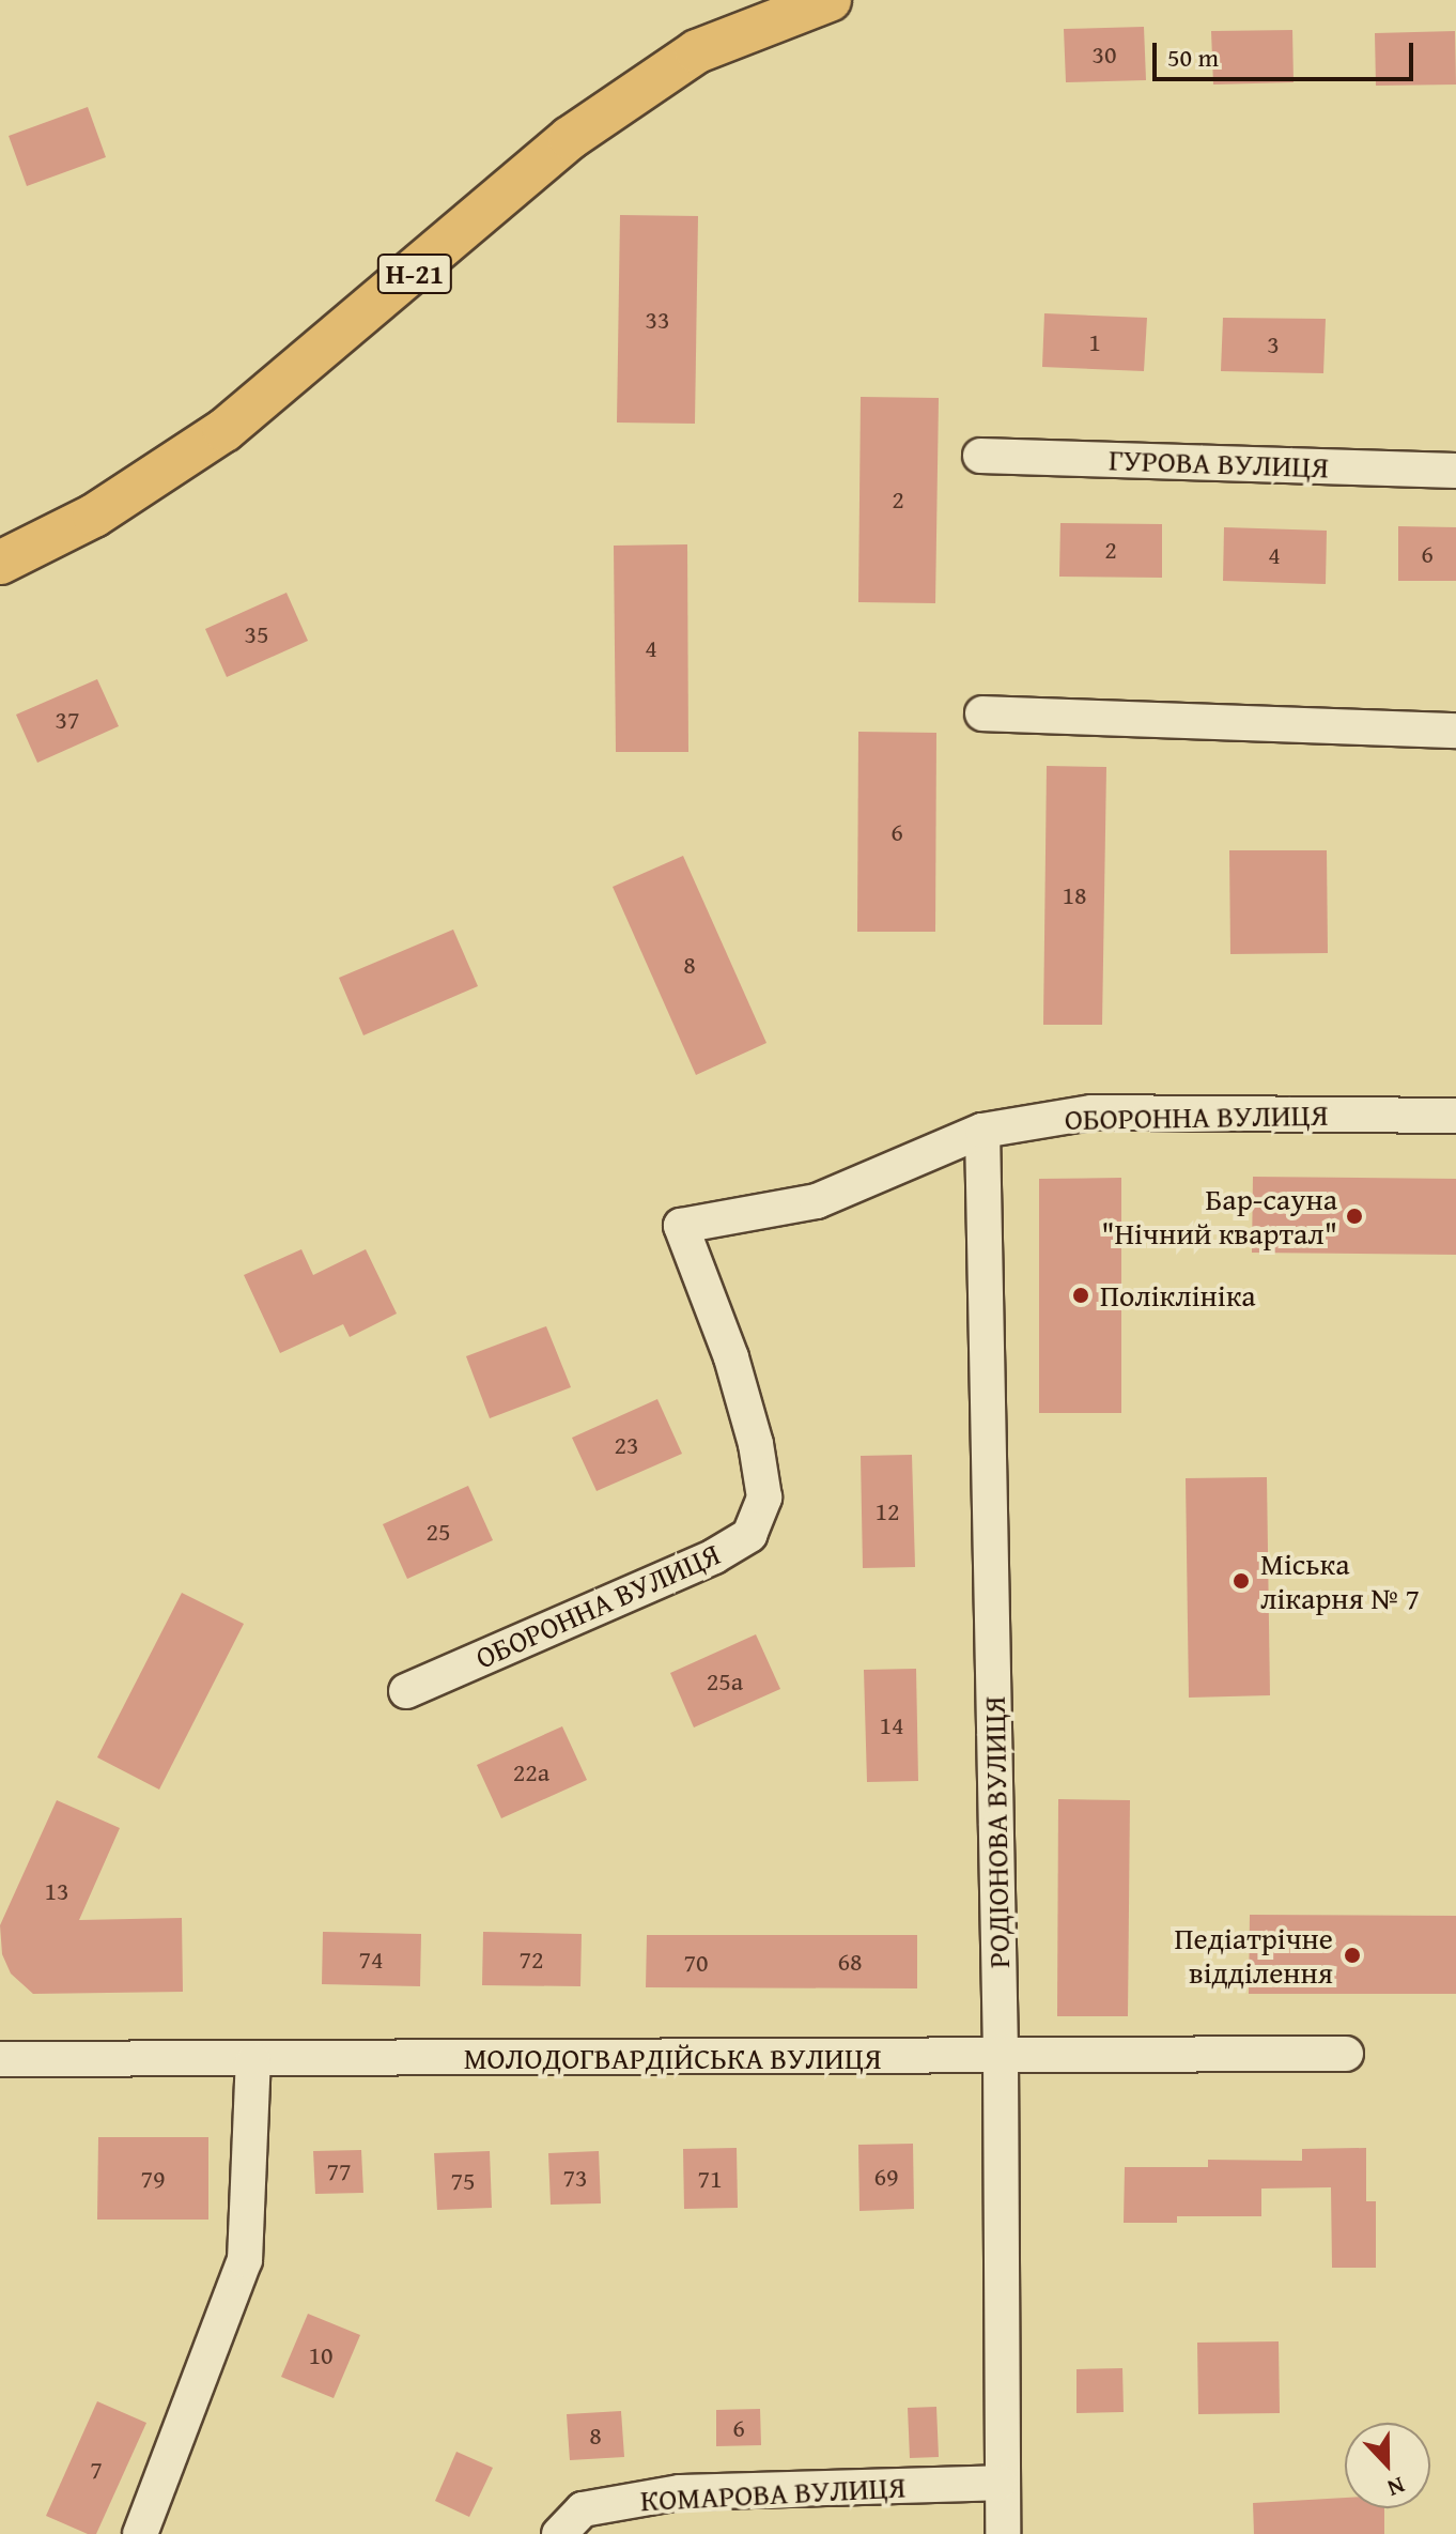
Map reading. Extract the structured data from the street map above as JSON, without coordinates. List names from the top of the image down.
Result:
{
  "streets": {
    "main road": ["Н-21"],
    "street": [
      "ГУРОВА ВУЛИЦЯ",
      "ОБОРОННА ВУЛИЦЯ",
      "РОДІОНОВА ВУЛИЦЯ",
      "МОЛОДОГВАРДІЙСЬКА ВУЛИЦЯ",
      "КОМАРОВА ВУЛИЦЯ"
    ]
  },
  "crossings": [
    ["ОБОРОННА ВУЛИЦЯ", "РОДІОНОВА ВУЛИЦЯ"],
    ["РОДІОНОВА ВУЛИЦЯ", "МОЛОДОГВАРДІЙСЬКА ВУЛИЦЯ"],
    ["РОДІОНОВА ВУЛИЦЯ", "КОМАРОВА ВУЛИЦЯ"]
  ],
  "places": [
    "Бар-сауна \"Нічний квартал\"",
    "Поліклініка",
    "Міська лікарня № 7",
    "Педіатрічне відділення"
  ],
  "house_numbers": [
    "30",
    "33",
    "1",
    "3",
    "2",
    "2",
    "6",
    "4",
    "35",
    "4",
    "37",
    "6",
    "18",
    "8",
    "23",
    "12",
    "25",
    "25а",
    "14",
    "22а",
    "13",
    "74",
    "72",
    "68",
    "70",
    "77",
    "69",
    "73",
    "79",
    "71",
    "75",
    "10",
    "6",
    "8",
    "7"
  ],
  "scale_bar": "50 m",
  "north": "bottom"
}
